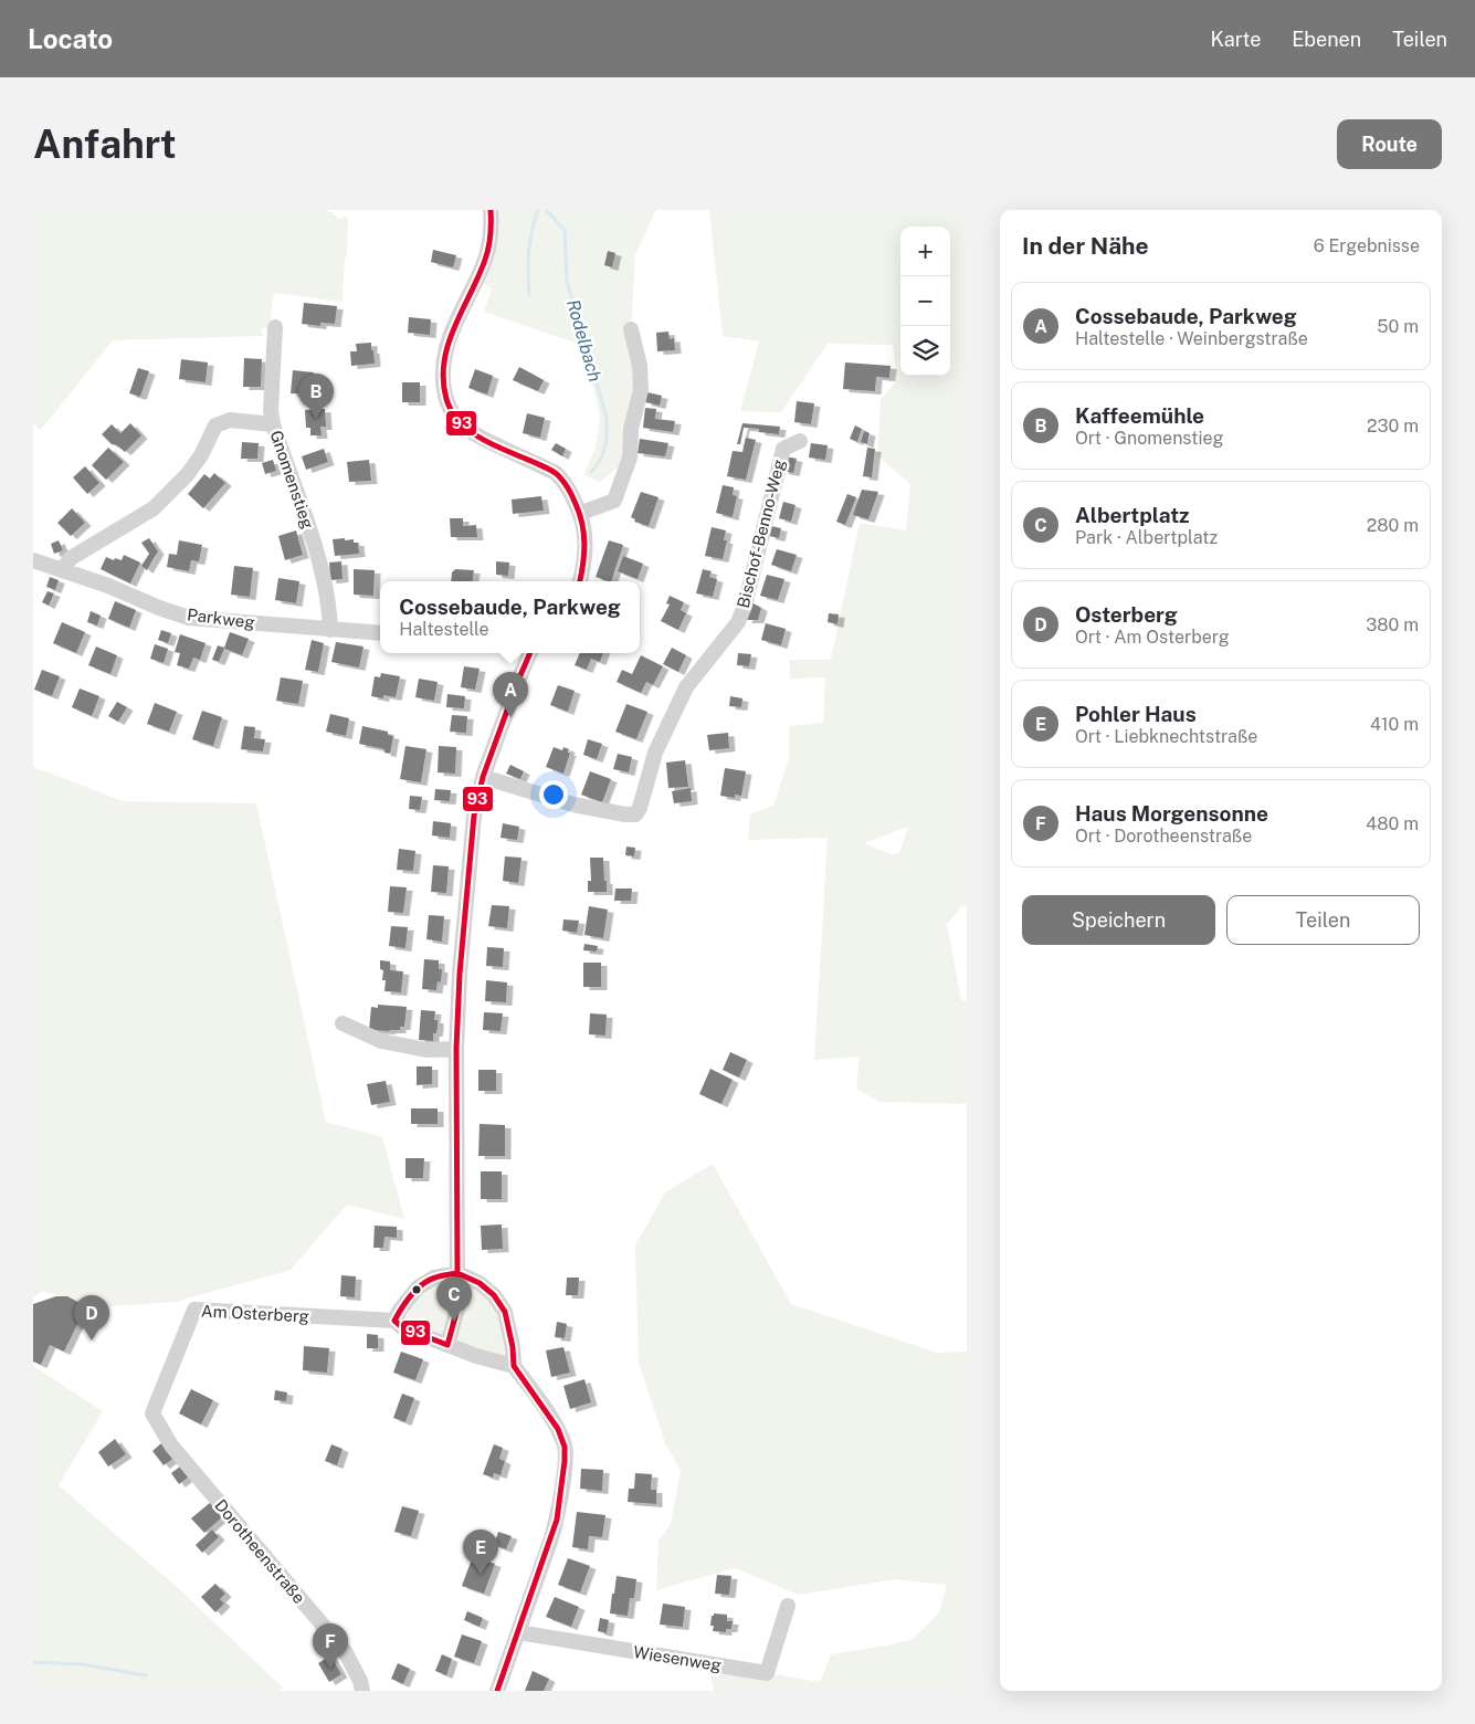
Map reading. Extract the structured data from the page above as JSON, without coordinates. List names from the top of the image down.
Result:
{
  "streets": {
    "street": [
      "Gnomenstieg",
      "Bischof-Benno-Weg",
      "Parkweg",
      "Am Osterberg",
      "Dorotheenstraße",
      "Wiesenweg"
    ]
  },
  "crossings": [
    ["Gnomenstieg", "Parkweg"],
    ["Am Osterberg", "Dorotheenstraße"]
  ],
  "water": ["Rodelbach"],
  "lines": ["transit line 93"],
  "page": {
    "header": "Locato",
    "nav": ["Karte", "Ebenen", "Teilen"],
    "buttons": [
      "Route",
      ["Speichern", "Teilen"]
    ],
    "title": "Anfahrt",
    "heading": ["In der Nähe", "6 Ergebnisse"],
    "map_buttons": ["+", "−"],
    "list": [
      {
        "mark": "A",
        "name": "Cossebaude, Parkweg",
        "note": "Haltestelle · Weinbergstraße",
        "value": "50 m"
      },
      {
        "mark": "B",
        "name": "Kaffeemühle",
        "note": "Ort · Gnomenstieg",
        "value": "230 m"
      },
      {
        "mark": "C",
        "name": "Albertplatz",
        "note": "Park · Albertplatz",
        "value": "280 m"
      },
      {
        "mark": "D",
        "name": "Osterberg",
        "note": "Ort · Am Osterberg",
        "value": "380 m"
      },
      {
        "mark": "E",
        "name": "Pohler Haus",
        "note": "Ort · Liebknechtstraße",
        "value": "410 m"
      },
      {
        "mark": "F",
        "name": "Haus Morgensonne",
        "note": "Ort · Dorotheenstraße",
        "value": "480 m"
      }
    ],
    "pins": [
      "B",
      "A",
      "C",
      "D",
      "E",
      "F"
    ],
    "popup": ["Cossebaude, Parkweg", "Haltestelle"]
  }
}
